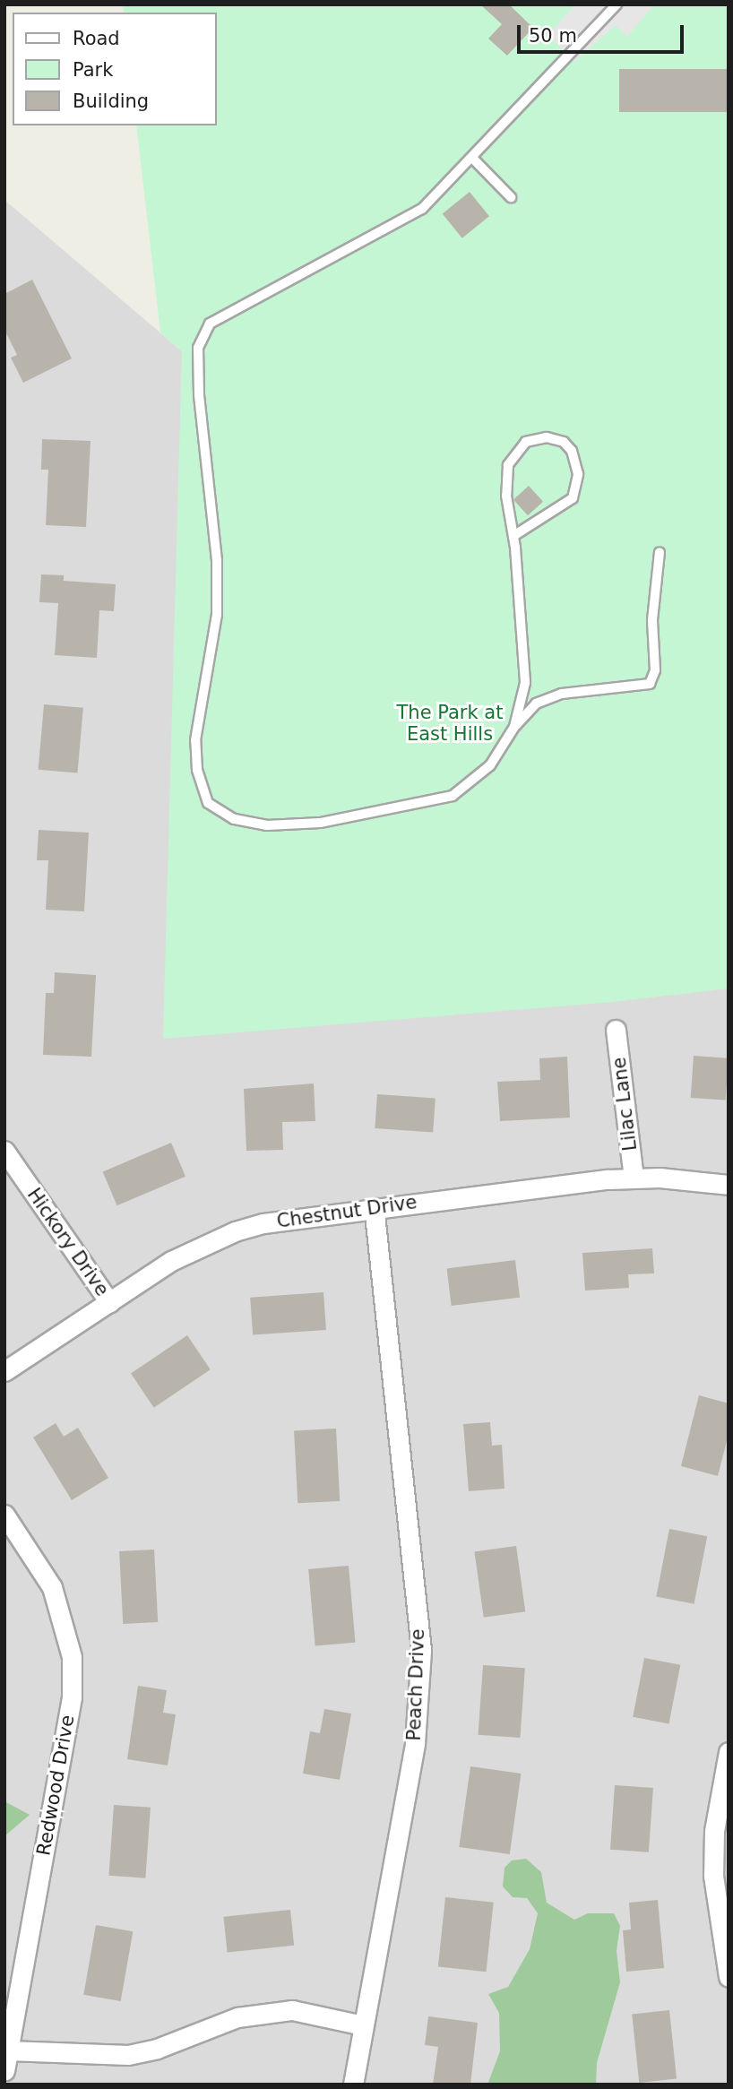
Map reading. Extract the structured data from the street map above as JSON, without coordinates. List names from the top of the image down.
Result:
{
  "streets": {
    "street": [
      "Lilac Lane",
      "Chestnut Drive",
      "Hickory Drive",
      "Peach Drive",
      "Redwood Drive"
    ]
  },
  "crossings": [
    ["Lilac Lane", "Chestnut Drive"],
    ["Chestnut Drive", "Hickory Drive"],
    ["Chestnut Drive", "Peach Drive"]
  ],
  "parks": ["The Park at East Hills"],
  "legend": ["Road", "Park", "Building"],
  "scale_bar": "50 m"
}
